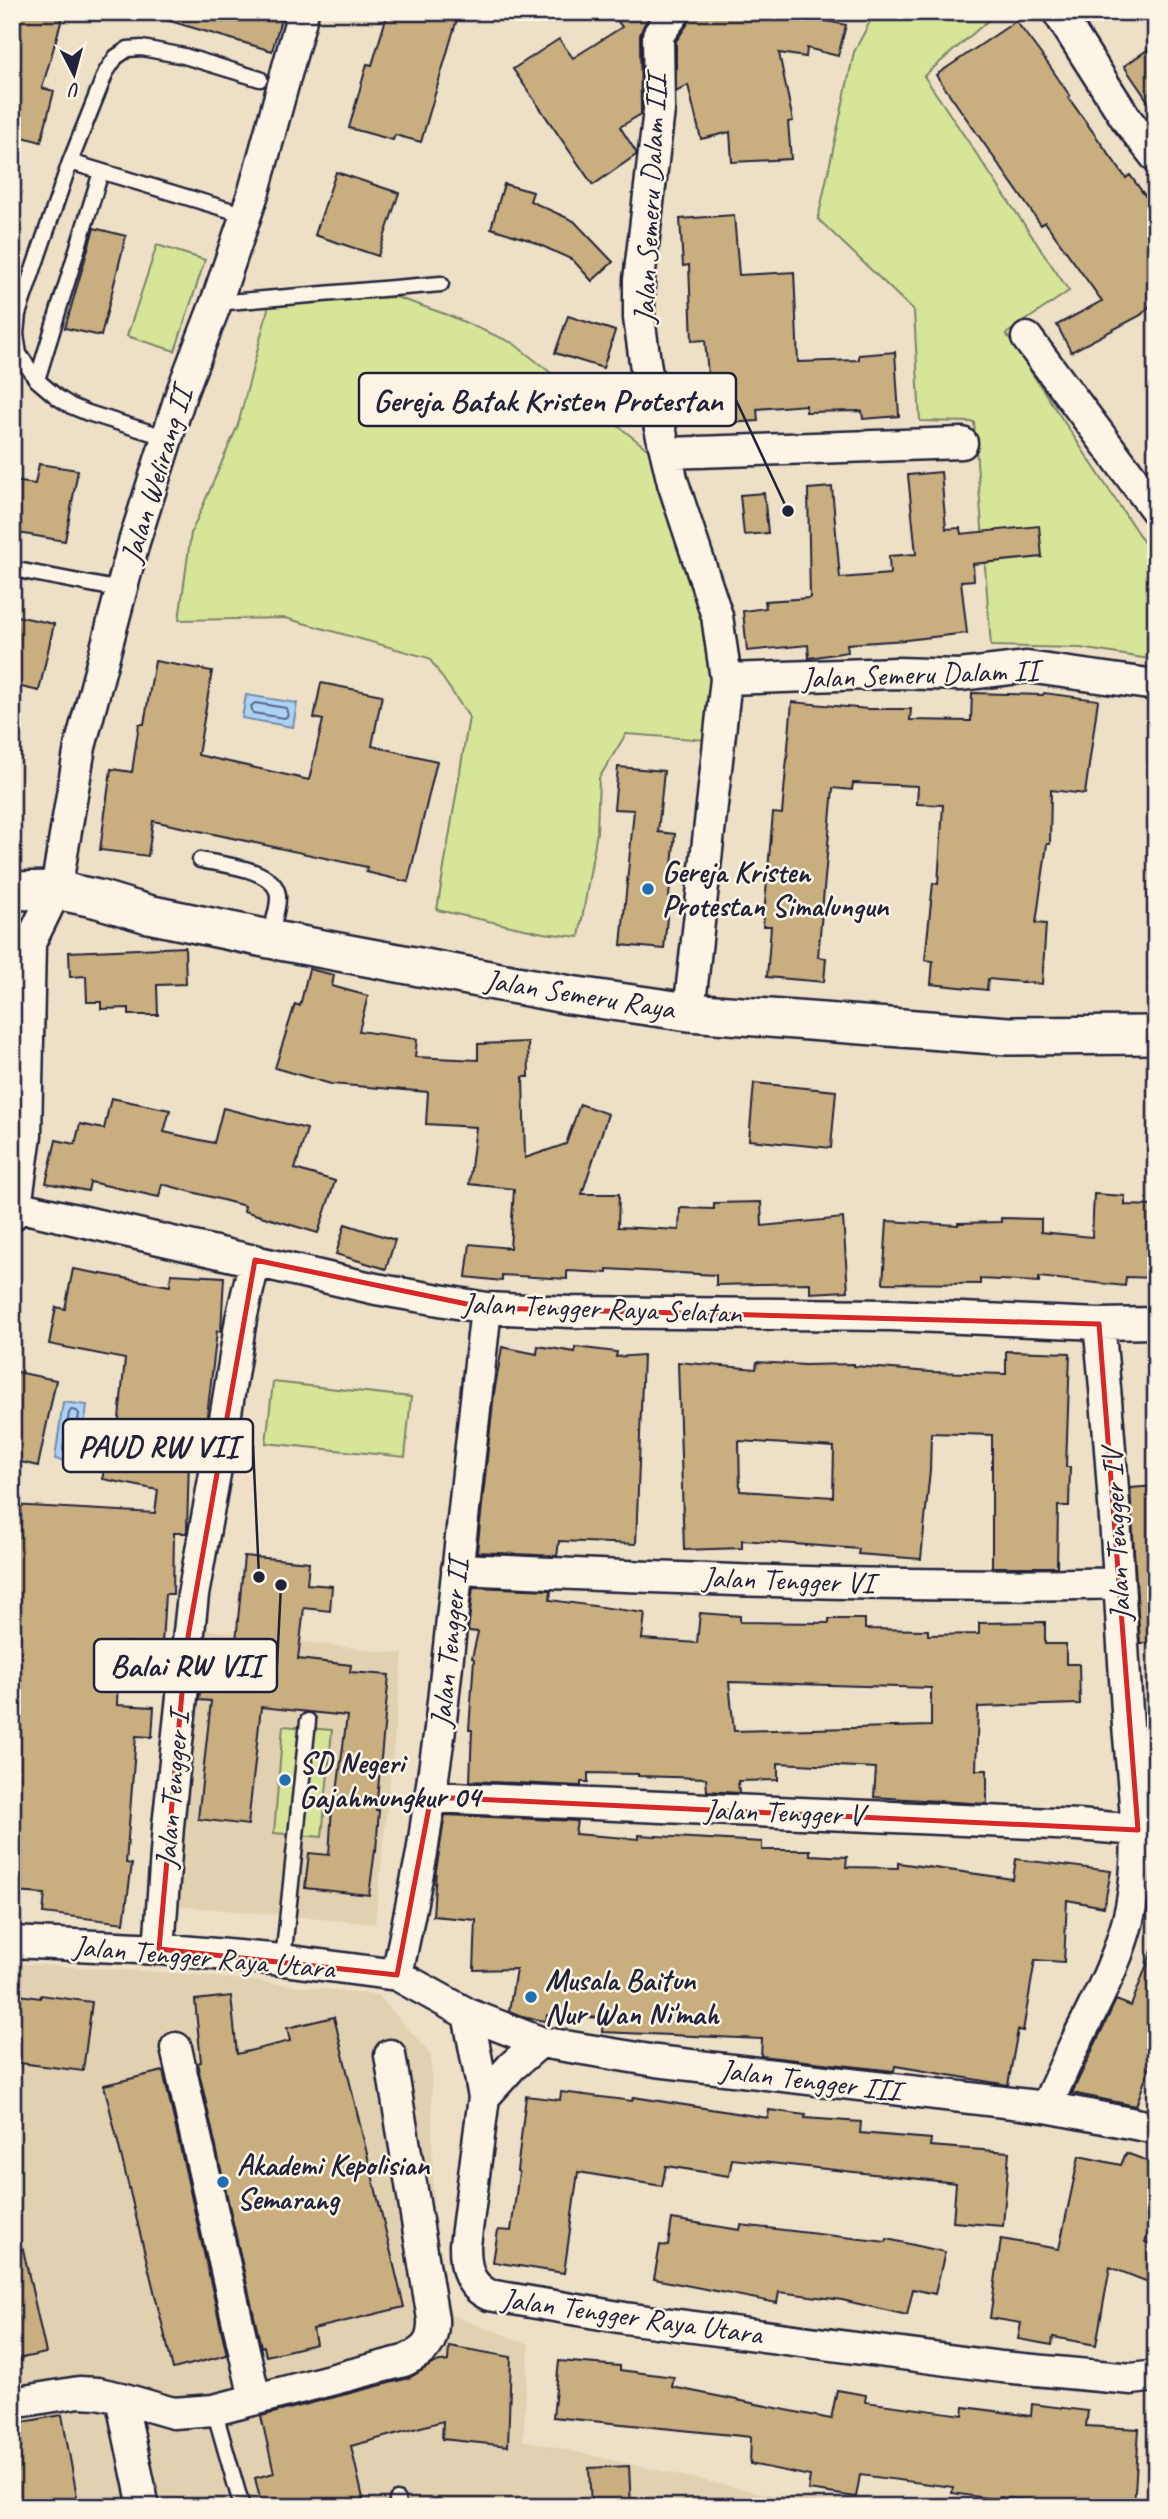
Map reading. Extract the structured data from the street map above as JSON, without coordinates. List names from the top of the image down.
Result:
{
  "streets": {
    "street": [
      "Jalan Semeru Dalam III",
      "Jalan Welirang II",
      "Jalan Semeru Dalam II",
      "Jalan Semeru Raya",
      "Jalan Tengger Raya Selatan",
      "Jalan Tengger IV",
      "Jalan Tengger VI",
      "Jalan Tengger II",
      "Jalan Tengger I",
      "Jalan Tengger V",
      "Jalan Tengger Raya Utara",
      "Jalan Tengger III"
    ]
  },
  "crossings": [
    ["Jalan Semeru Dalam III", "Jalan Semeru Dalam II"],
    ["Jalan Semeru Dalam III", "Jalan Semeru Raya"],
    ["Jalan Welirang II", "Jalan Semeru Raya"],
    ["Jalan Tengger Raya Selatan", "Jalan Tengger IV"],
    ["Jalan Tengger Raya Selatan", "Jalan Tengger II"],
    ["Jalan Tengger Raya Selatan", "Jalan Tengger I"],
    ["Jalan Tengger IV", "Jalan Tengger VI"],
    ["Jalan Tengger IV", "Jalan Tengger V"],
    ["Jalan Tengger IV", "Jalan Tengger III"],
    ["Jalan Tengger VI", "Jalan Tengger II"],
    ["Jalan Tengger II", "Jalan Tengger V"],
    ["Jalan Tengger II", "Jalan Tengger Raya Utara"],
    ["Jalan Tengger I", "Jalan Tengger Raya Utara"],
    ["Jalan Tengger Raya Utara", "Jalan Tengger III"]
  ],
  "places": [
    "Gereja Batak Kristen Protestan",
    "Gereja Kristen Protestan Simalungun",
    "PAUD RW VII",
    "Balai RW VII",
    "SD Negeri Gajahmungkur 04",
    "Musala Baitun Nur Wan Ni'mah",
    "Akademi Kepolisian Semarang"
  ],
  "north": "bottom"
}
